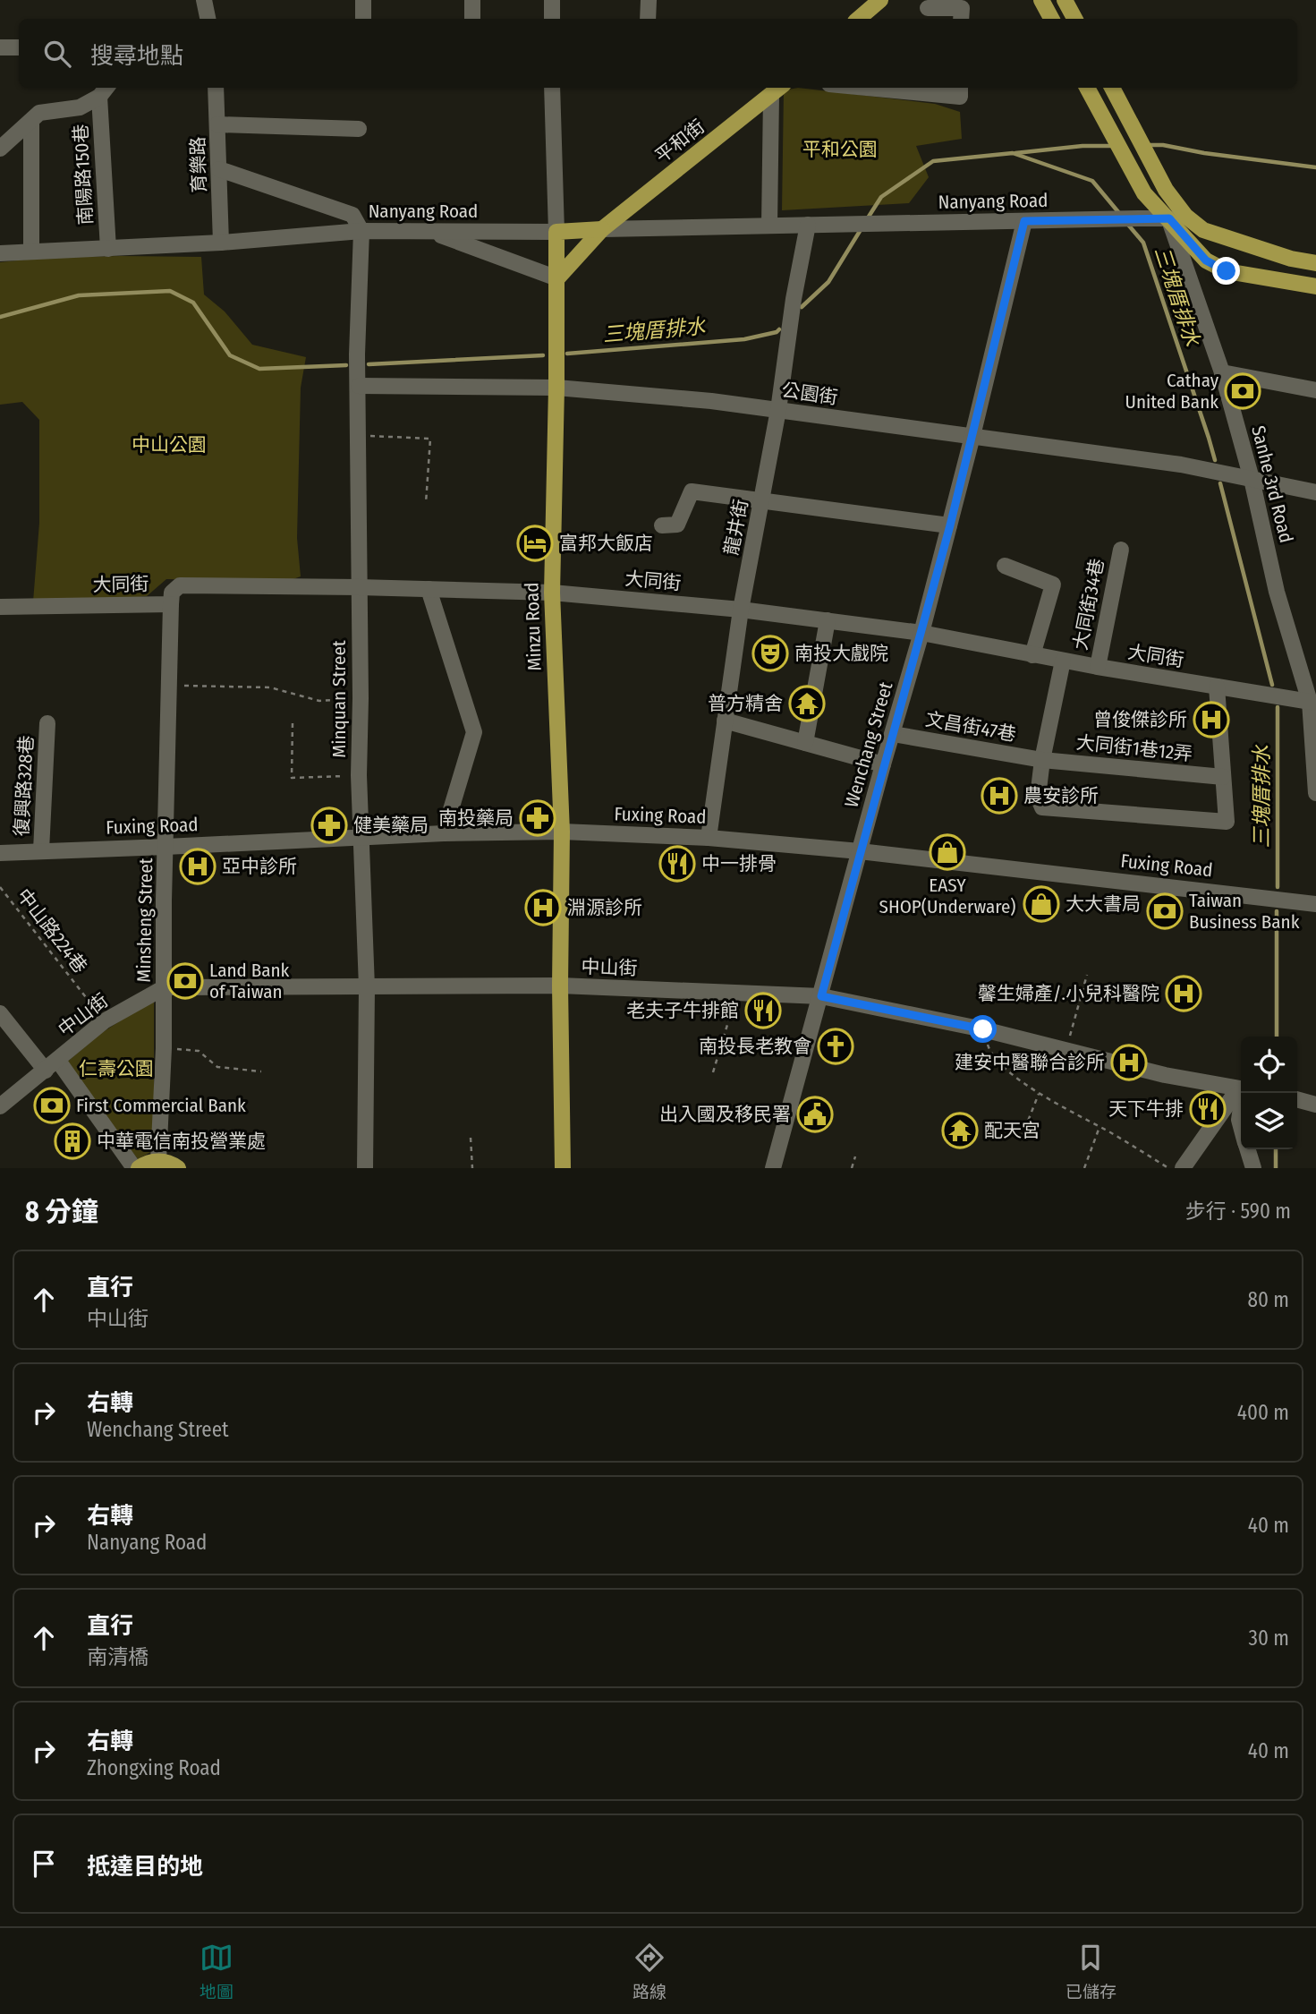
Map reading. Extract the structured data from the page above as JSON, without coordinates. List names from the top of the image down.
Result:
{
  "streets": {
    "main road": ["平和街", "Nanyang Road", "Minzu Road"],
    "street": [
      "育樂路",
      "南陽路150巷",
      "公園街",
      "Sanhe 3rd Road",
      "龍井街",
      "大同街",
      "大同街34巷",
      "Minquan Street",
      "文昌街47巷",
      "Wenchang Street",
      "大同街1巷12弄",
      "復興路328巷",
      "Fuxing Road",
      "Minsheng Street",
      "中山街"
    ],
    "path": ["中山路224巷"]
  },
  "crossings": [
    ["平和街", "Nanyang Road"],
    ["平和街", "Minzu Road"],
    ["育樂路", "Nanyang Road"],
    ["南陽路150巷", "Nanyang Road"],
    ["Nanyang Road", "Sanhe 3rd Road"],
    ["Nanyang Road", "龍井街"],
    ["Nanyang Road", "Minzu Road"],
    ["Nanyang Road", "Minquan Street"],
    ["Nanyang Road", "Wenchang Street"],
    ["公園街", "Sanhe 3rd Road"],
    ["公園街", "龍井街"],
    ["公園街", "Minzu Road"],
    ["公園街", "Minquan Street"],
    ["公園街", "Wenchang Street"],
    ["Sanhe 3rd Road", "大同街"],
    ["龍井街", "大同街"],
    ["龍井街", "Fuxing Road"],
    ["大同街", "大同街34巷"],
    ["大同街", "Minzu Road"],
    ["大同街", "Minquan Street"],
    ["大同街", "Wenchang Street"],
    ["大同街", "Minsheng Street"],
    ["Minzu Road", "Fuxing Road"],
    ["Minzu Road", "中山街"],
    ["Minquan Street", "Fuxing Road"],
    ["Minquan Street", "中山街"],
    ["文昌街47巷", "Wenchang Street"],
    ["文昌街47巷", "大同街1巷12弄"],
    ["Wenchang Street", "Fuxing Road"],
    ["Wenchang Street", "中山街"],
    ["復興路328巷", "Fuxing Road"],
    ["Fuxing Road", "Minsheng Street"],
    ["Minsheng Street", "中山街"],
    ["中山路224巷", "中山街"]
  ],
  "water": ["三塊厝排水"],
  "parks": ["平和公園", "中山公園", "仁壽公園"],
  "places": {
    "bank": [
      "Cathay United Bank",
      "Taiwan Business Bank",
      "Land Bank of Taiwan",
      "First Commercial Bank"
    ],
    "hotel": ["富邦大飯店"],
    "theatre": ["南投大戲院"],
    "temple": ["普方精舍", "配天宮"],
    "hospital": [
      "曾俊傑診所",
      "農安診所",
      "亞中診所",
      "淵源診所",
      "馨生婦產/.小兒科醫院",
      "建安中醫聯合診所"
    ],
    "pharmacy": ["南投藥局", "健美藥局"],
    "shop": ["EASY SHOP(Underware)", "大大書局"],
    "restaurant": ["中一排骨", "老夫子牛排館", "天下牛排"],
    "church": ["南投長老教會"],
    "public building": ["出入國及移民署"],
    "building": ["中華電信南投營業處"]
  },
  "page": {
    "search": "搜尋地點",
    "heading": ["8 分鐘", "步行 · 590 m"],
    "list": [
      ["直行", "中山街", "80 m"],
      ["右轉", "Wenchang Street", "400 m"],
      ["右轉", "Nanyang Road", "40 m"],
      ["直行", "南清橋", "30 m"],
      ["右轉", "Zhongxing Road", "40 m"],
      "抵達目的地"
    ],
    "nav": ["地圖", "路線", "已儲存"]
  }
}
